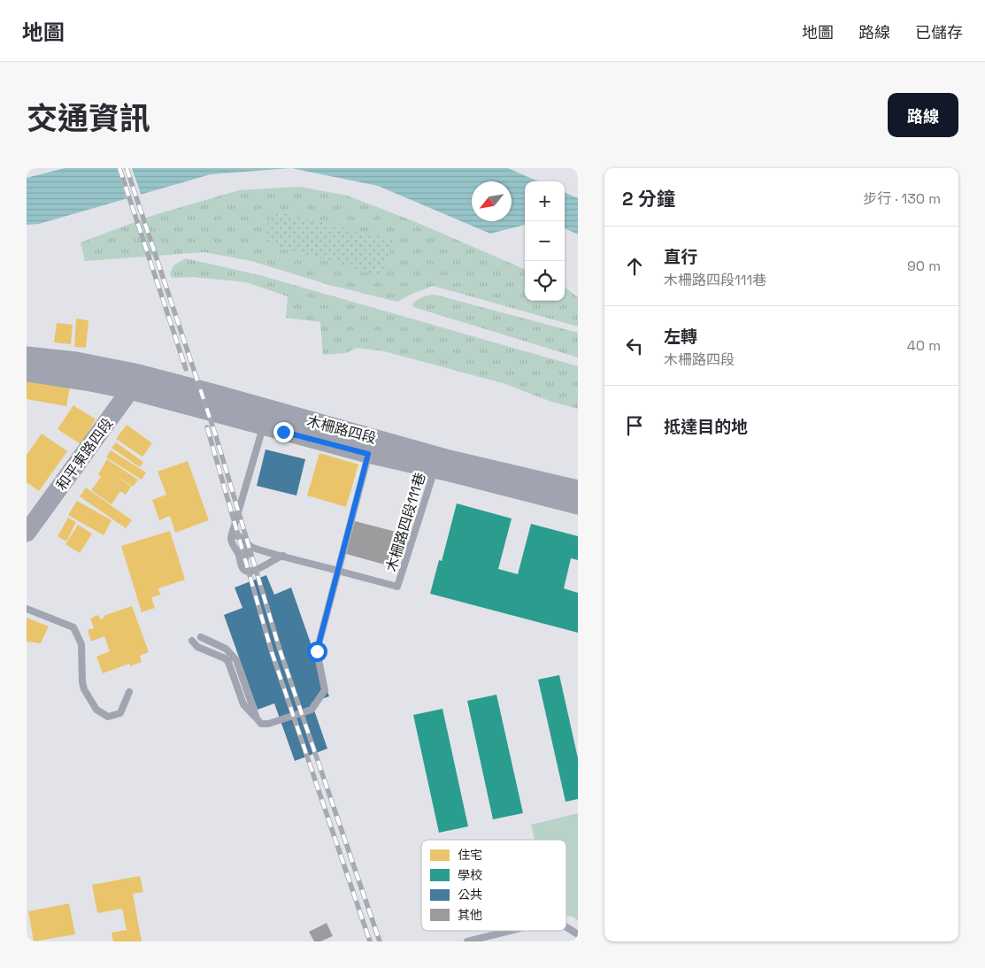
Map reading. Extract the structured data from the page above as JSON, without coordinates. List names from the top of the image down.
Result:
{
  "streets": {
    "main road": ["木柵路四段", "和平東路四段"],
    "lane": ["木柵路四段111巷"]
  },
  "crossings": [
    ["木柵路四段", "和平東路四段"],
    ["木柵路四段", "木柵路四段111巷"]
  ],
  "legend": [
    "住宅",
    "學校",
    "公共",
    "其他"
  ],
  "north": "bottom left",
  "page": {
    "header": "地圖",
    "nav": ["地圖", "路線", "已儲存"],
    "title": "交通資訊",
    "buttons": "路線",
    "heading": ["2 分鐘", "步行 · 130 m"],
    "map_buttons": ["+", "−"],
    "list": [
      ["直行", "木柵路四段111巷", "90 m"],
      ["左轉", "木柵路四段", "40 m"],
      "抵達目的地"
    ]
  }
}
